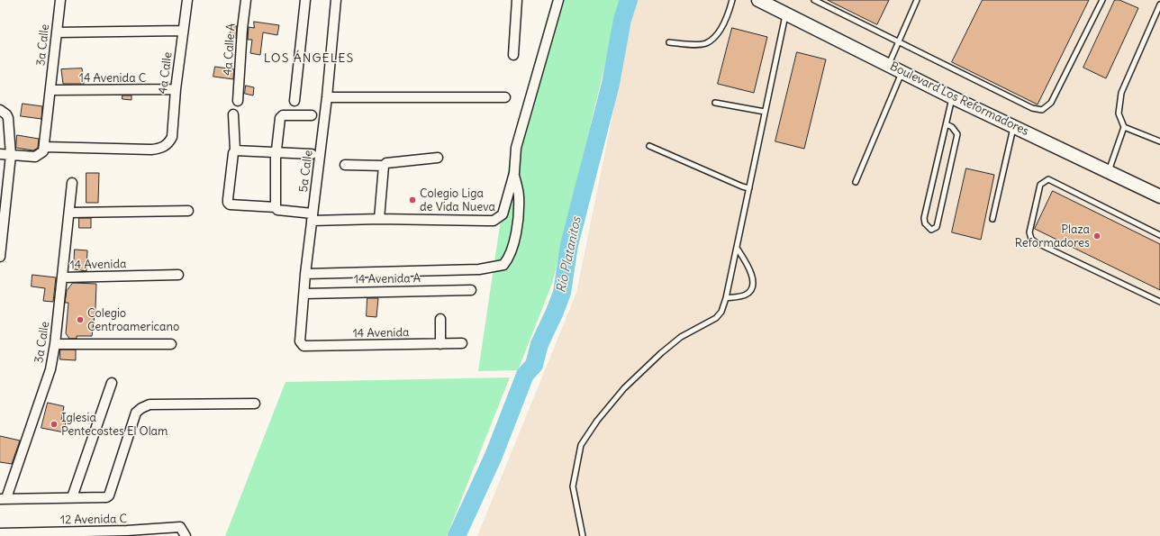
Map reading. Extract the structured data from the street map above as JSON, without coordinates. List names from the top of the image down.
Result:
{
  "streets": {
    "main road": ["Boulevard Los Reformadores"],
    "street": [
      "3a Calle",
      "4a Calle A",
      "4a Calle",
      "14 Avenida C",
      "5a Calle",
      "14 Avenida",
      "14 Avenida A",
      "12 Avenida C"
    ]
  },
  "crossings": [
    ["3a Calle", "4a Calle"],
    ["3a Calle", "14 Avenida C"],
    ["3a Calle", "14 Avenida"],
    ["4a Calle", "14 Avenida C"],
    ["5a Calle", "14 Avenida"],
    ["5a Calle", "14 Avenida A"]
  ],
  "districts": ["LOS ÁNGELES"],
  "water": ["Río Platanitos"],
  "places": [
    "Colegio Liga de Vida Nueva",
    "Plaza Reformadores",
    "Colegio Centroamericano",
    "Iglesia Pentecostes El Olam"
  ]
}
